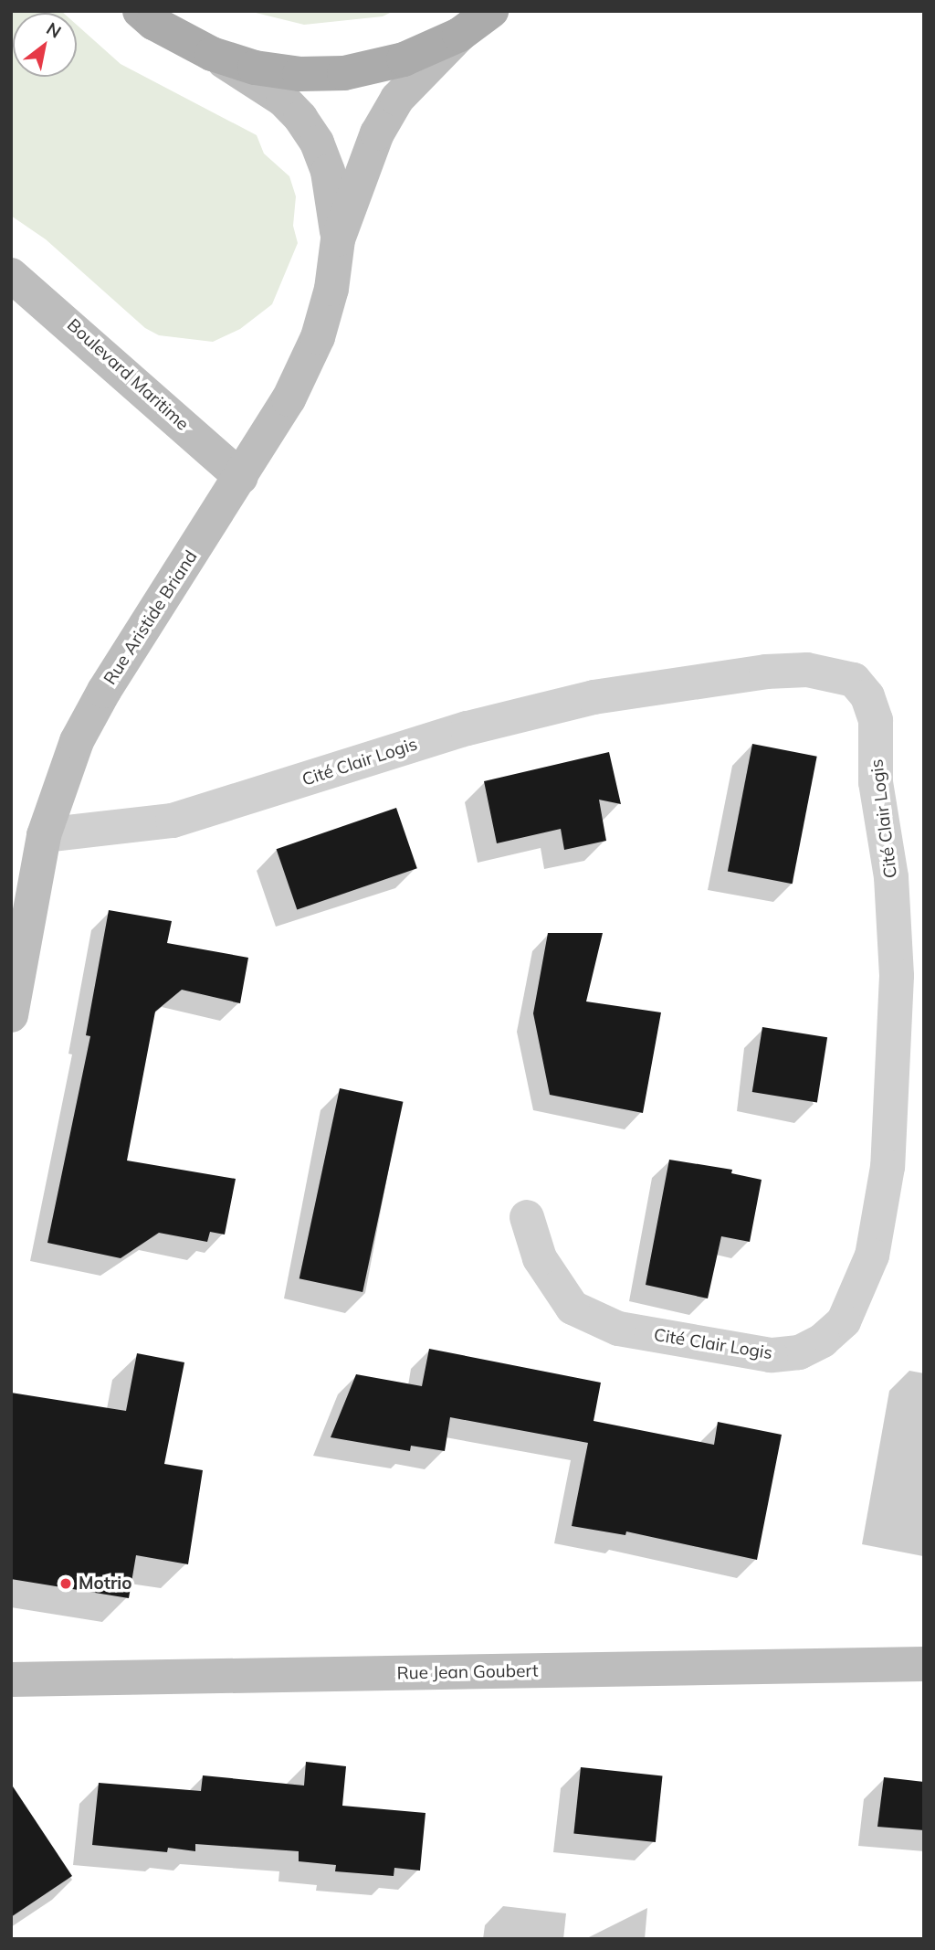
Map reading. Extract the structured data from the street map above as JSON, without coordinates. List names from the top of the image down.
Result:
{
  "streets": {
    "main road": ["Boulevard Maritime", "Rue Aristide Briand", "Rue Jean Goubert"],
    "street": ["Cité Clair Logis"]
  },
  "crossings": [
    ["Boulevard Maritime", "Rue Aristide Briand"],
    ["Rue Aristide Briand", "Cité Clair Logis"]
  ],
  "places": ["Motrio"],
  "north": "top right"
}
